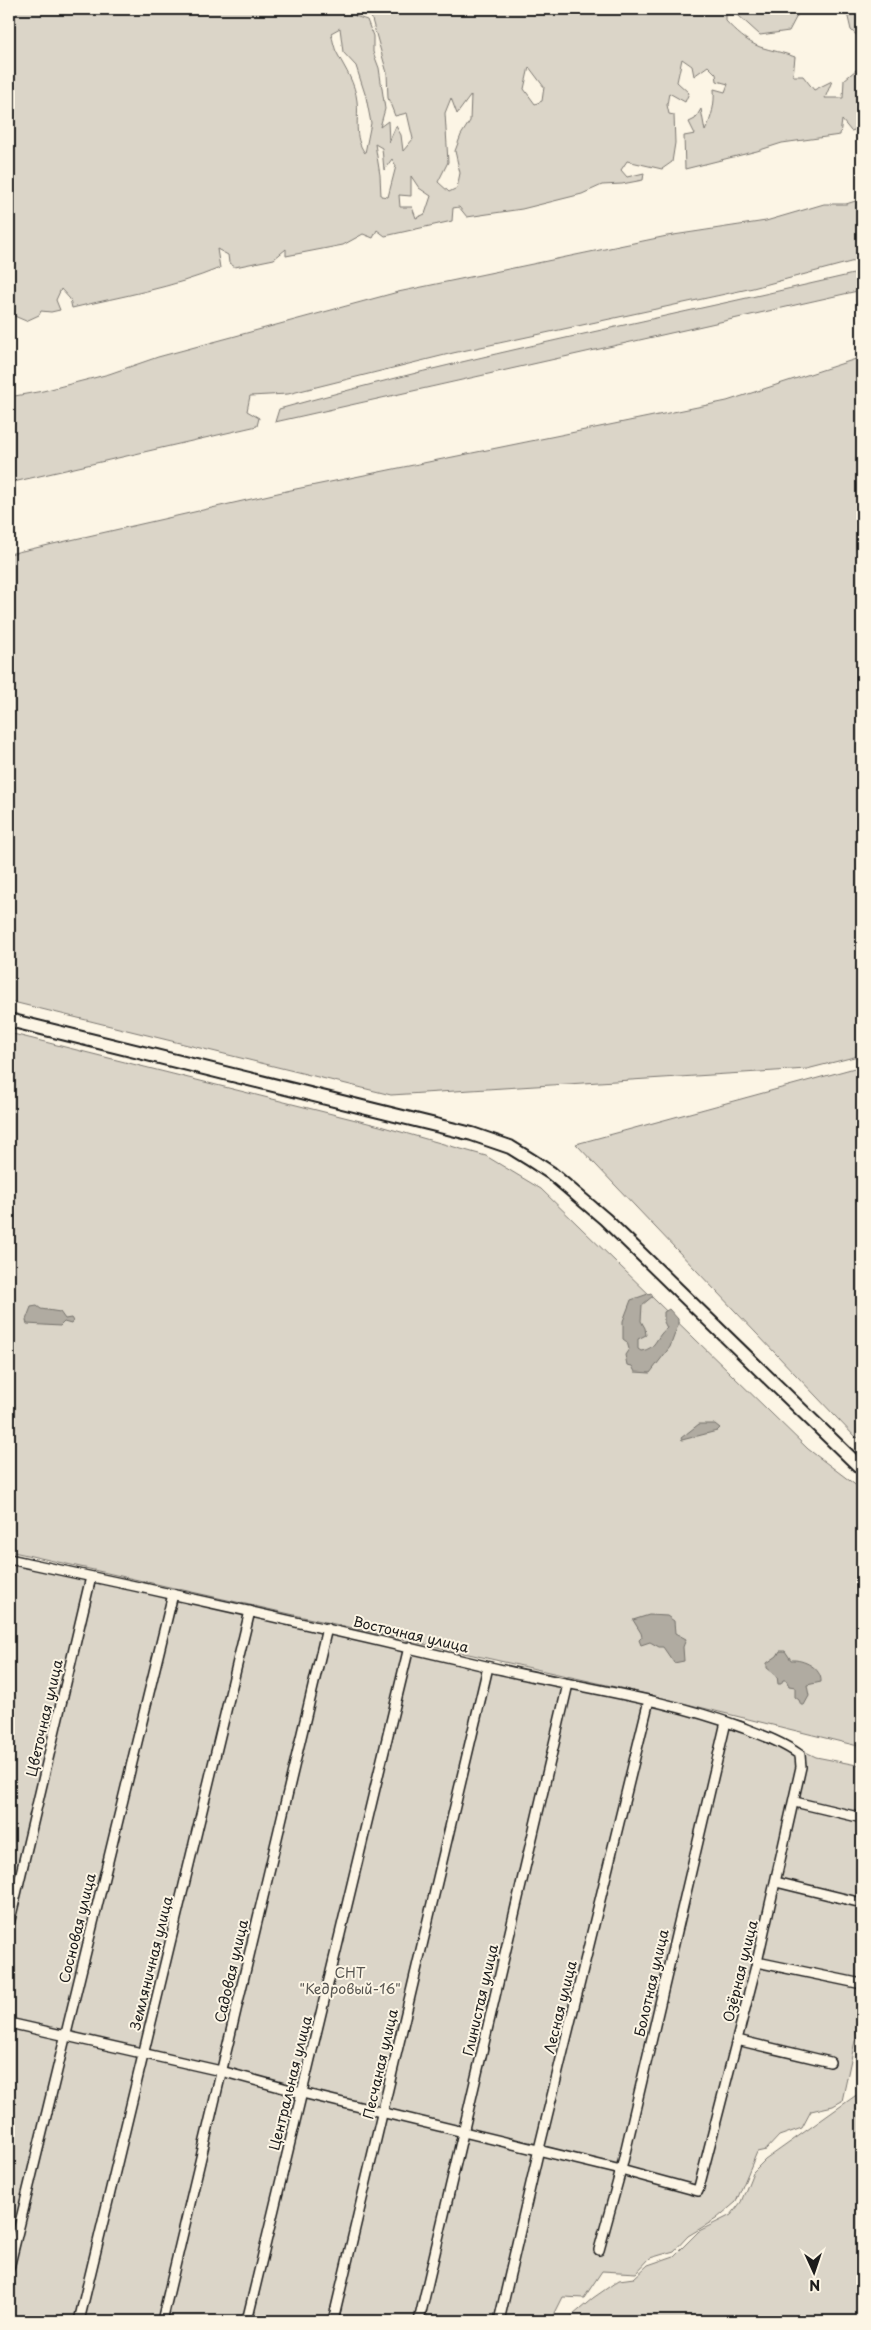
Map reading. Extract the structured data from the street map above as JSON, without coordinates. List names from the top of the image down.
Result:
{
  "streets": {
    "street": [
      "Восточная улица",
      "Цветочная улица",
      "Сосновая улица",
      "Земляничная улица",
      "Садовая улица",
      "Озёрная улица",
      "Болотная улица",
      "Глинистая улица",
      "Лесная улица",
      "Песчаная улица",
      "Центральная улица"
    ]
  },
  "crossings": [
    ["Восточная улица", "Цветочная улица"],
    ["Восточная улица", "Сосновая улица"],
    ["Восточная улица", "Земляничная улица"],
    ["Восточная улица", "Садовая улица"],
    ["Восточная улица", "Озёрная улица"],
    ["Восточная улица", "Болотная улица"],
    ["Восточная улица", "Глинистая улица"],
    ["Восточная улица", "Лесная улица"],
    ["Восточная улица", "Песчаная улица"],
    ["Восточная улица", "Центральная улица"],
    ["Озёрная улица", "Болотная улица"]
  ],
  "parks": ["СНТ \"Кедровый-16\""],
  "north": "bottom"
}
